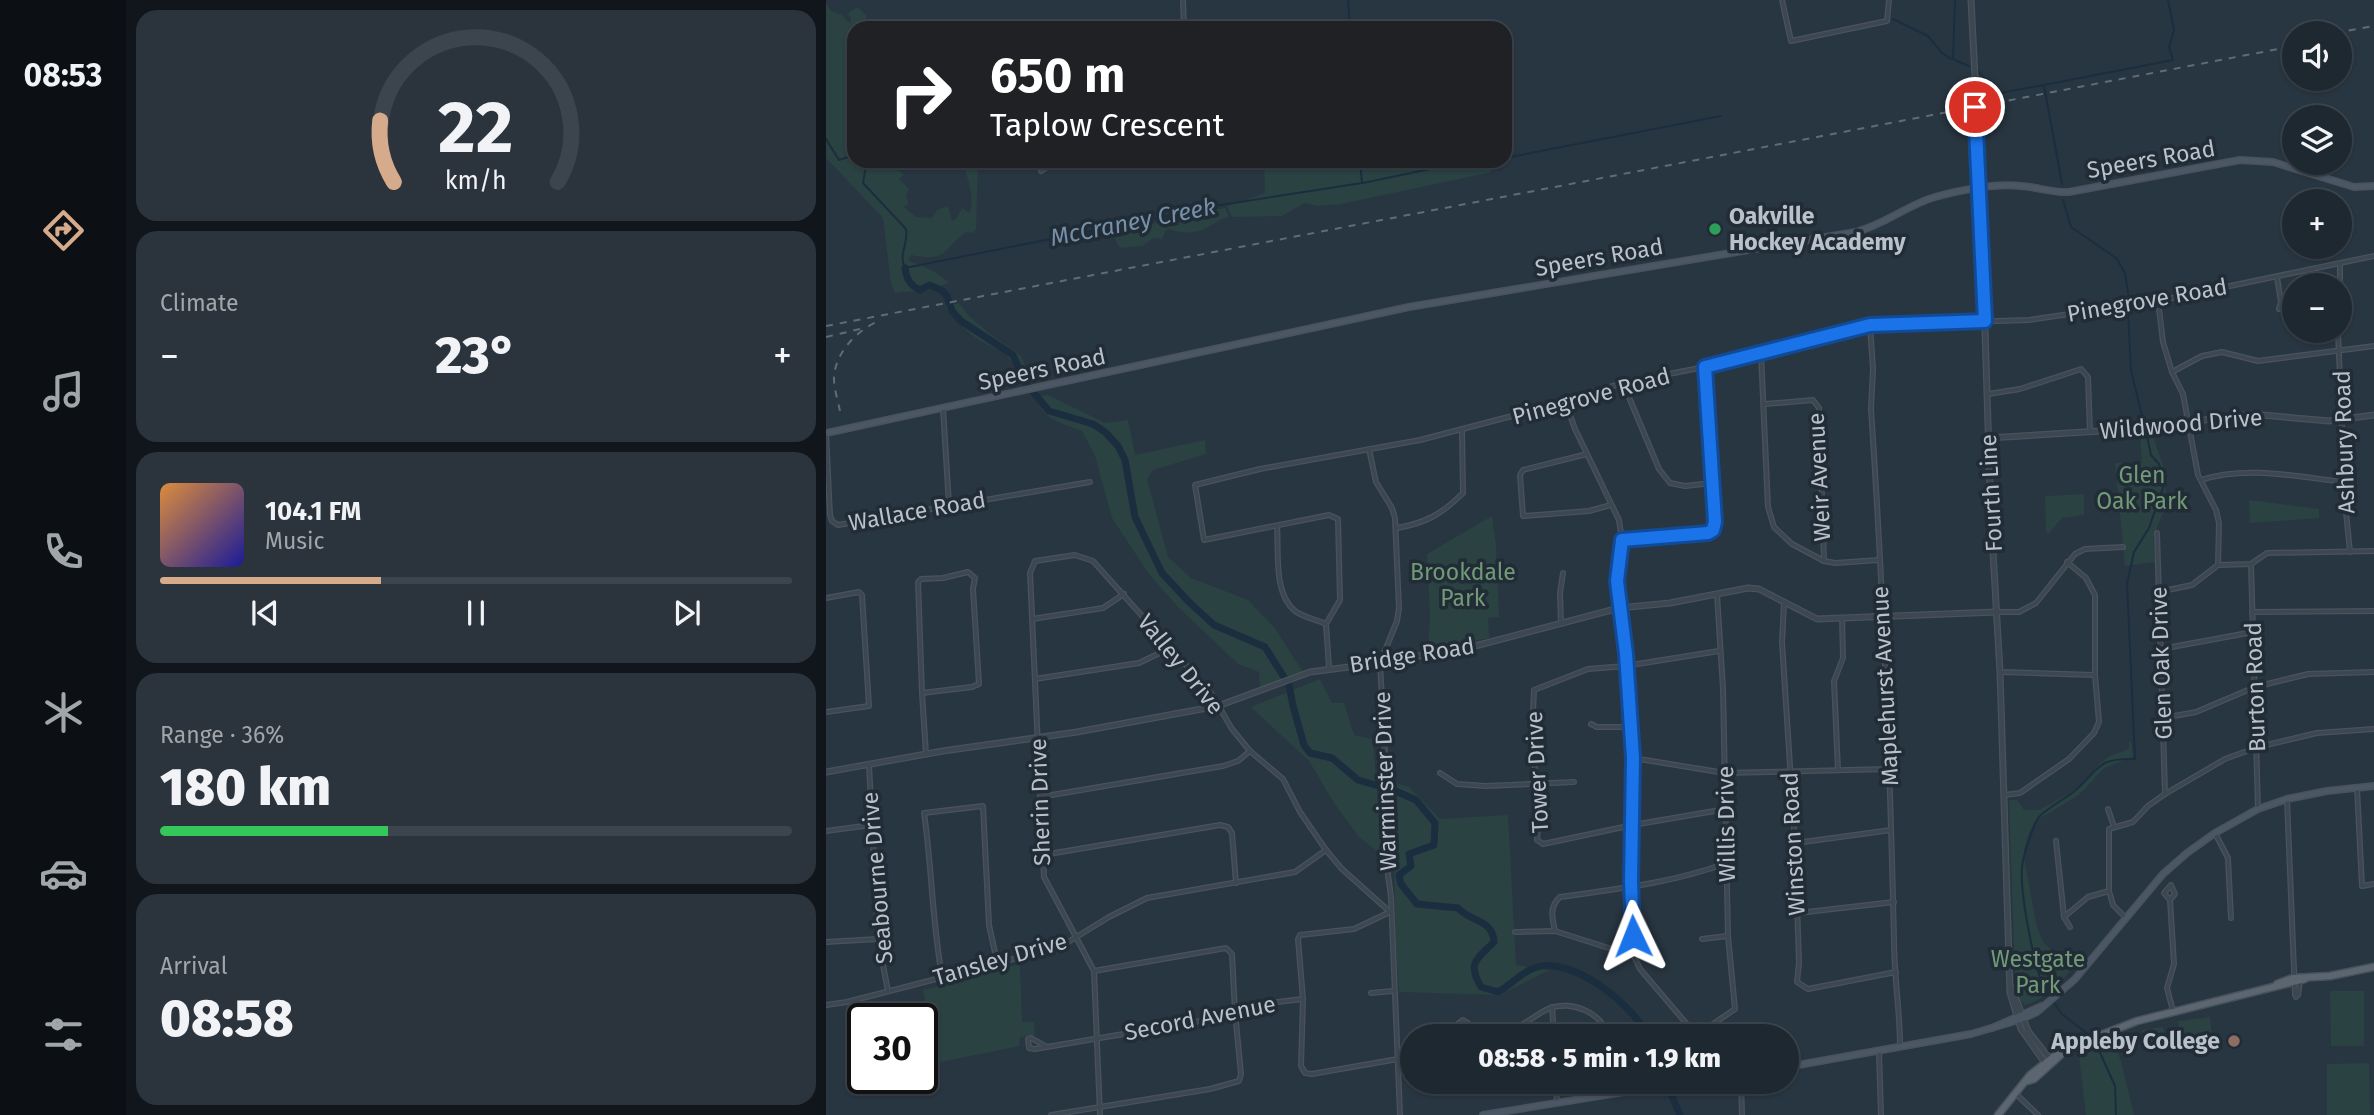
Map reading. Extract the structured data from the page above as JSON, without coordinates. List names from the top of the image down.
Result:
{
  "streets": {
    "main road": ["Speers Road"],
    "street": [
      "Pinegrove Road",
      "Wildwood Drive",
      "Ashbury Road",
      "Weir Avenue",
      "Fourth Line",
      "Wallace Road",
      "Bridge Road",
      "Glen Oak Drive",
      "Valley Drive",
      "Maplehurst Avenue",
      "Burton Road",
      "Tower Drive",
      "Warminster Drive",
      "Sherin Drive",
      "Willis Drive",
      "Winston Road",
      "Seabourne Drive",
      "Tansley Drive",
      "Secord Avenue"
    ]
  },
  "crossings": [
    ["Speers Road", "Fourth Line"],
    ["Speers Road", "Wallace Road"],
    ["Pinegrove Road", "Fourth Line"],
    ["Pinegrove Road", "Maplehurst Avenue"],
    ["Pinegrove Road", "Warminster Drive"],
    ["Wildwood Drive", "Ashbury Road"],
    ["Wildwood Drive", "Fourth Line"],
    ["Fourth Line", "Bridge Road"],
    ["Bridge Road", "Valley Drive"],
    ["Bridge Road", "Maplehurst Avenue"],
    ["Bridge Road", "Warminster Drive"],
    ["Bridge Road", "Sherin Drive"],
    ["Bridge Road", "Willis Drive"],
    ["Bridge Road", "Winston Road"],
    ["Bridge Road", "Seabourne Drive"],
    ["Valley Drive", "Warminster Drive"],
    ["Valley Drive", "Sherin Drive"],
    ["Valley Drive", "Tansley Drive"],
    ["Maplehurst Avenue", "Winston Road"],
    ["Warminster Drive", "Tansley Drive"],
    ["Sherin Drive", "Tansley Drive"],
    ["Sherin Drive", "Secord Avenue"],
    ["Seabourne Drive", "Tansley Drive"]
  ],
  "water": ["McCraney Creek"],
  "parks": ["Glen Oak Park", "Brookdale Park", "Westgate Park"],
  "places": ["Oakville Hockey Academy", "Appleby College"],
  "page": {
    "tabs": "08:53",
    "map_buttons": ["+", "−"],
    "turn": ["650 m", "Taplow Crescent"],
    "tile": [
      "Climate",
      ["Range · 36%", "180 km"],
      ["Arrival", "08:58"]
    ],
    "heat": ["−", "23°", "+"],
    "song": ["104.1 FM", "Music"],
    "limit": "30",
    "trip": "08:58 · 5 min · 1.9 km",
    "gauge": ["22", "km/h"]
  }
}
